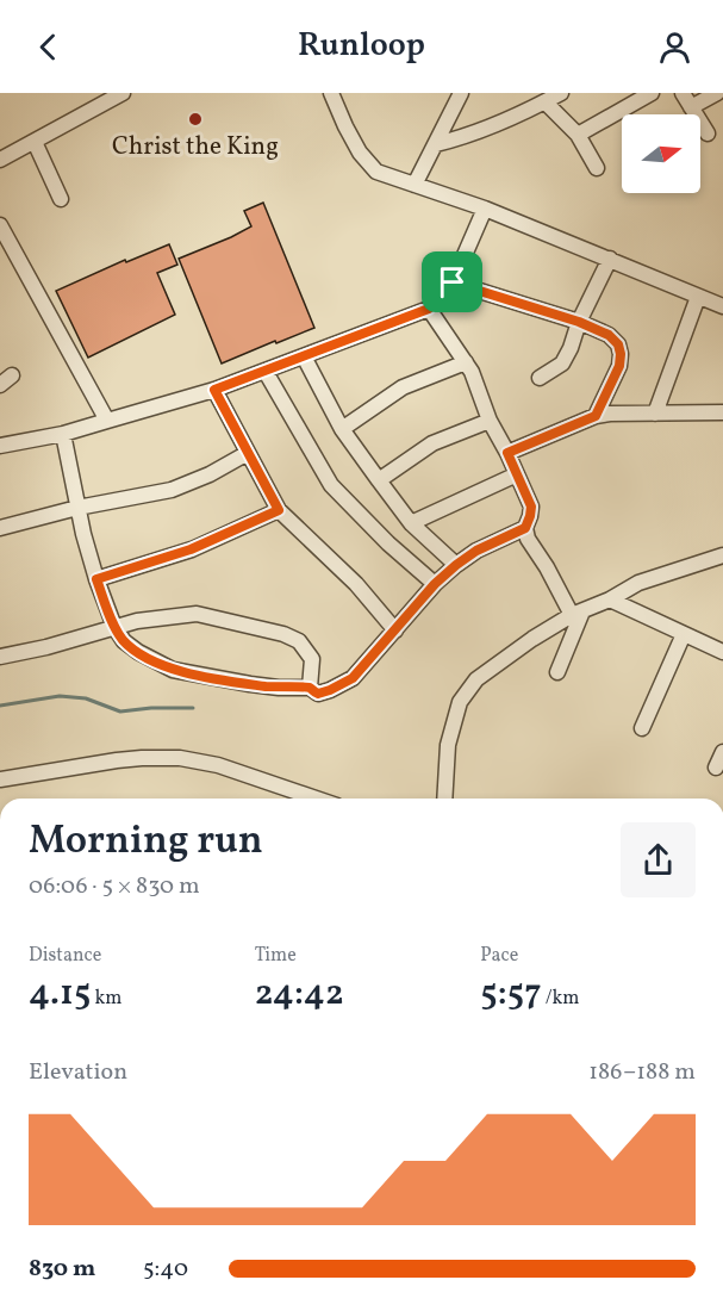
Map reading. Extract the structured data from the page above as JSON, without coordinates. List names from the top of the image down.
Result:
{
  "places": ["Christ the King"],
  "north": "right",
  "page": {
    "header": "Runloop",
    "heading": ["Morning run", "06:06 · 5 × 830 m"],
    "stats": [
      ["Distance", "4.15 km"],
      ["Time", "24:42"],
      ["Pace", "5:57 /km"]
    ],
    "chart": ["Elevation", "186–188 m"],
    "list": [
      {
        "name": "830 m",
        "note": "5:40"
      }
    ]
  }
}
